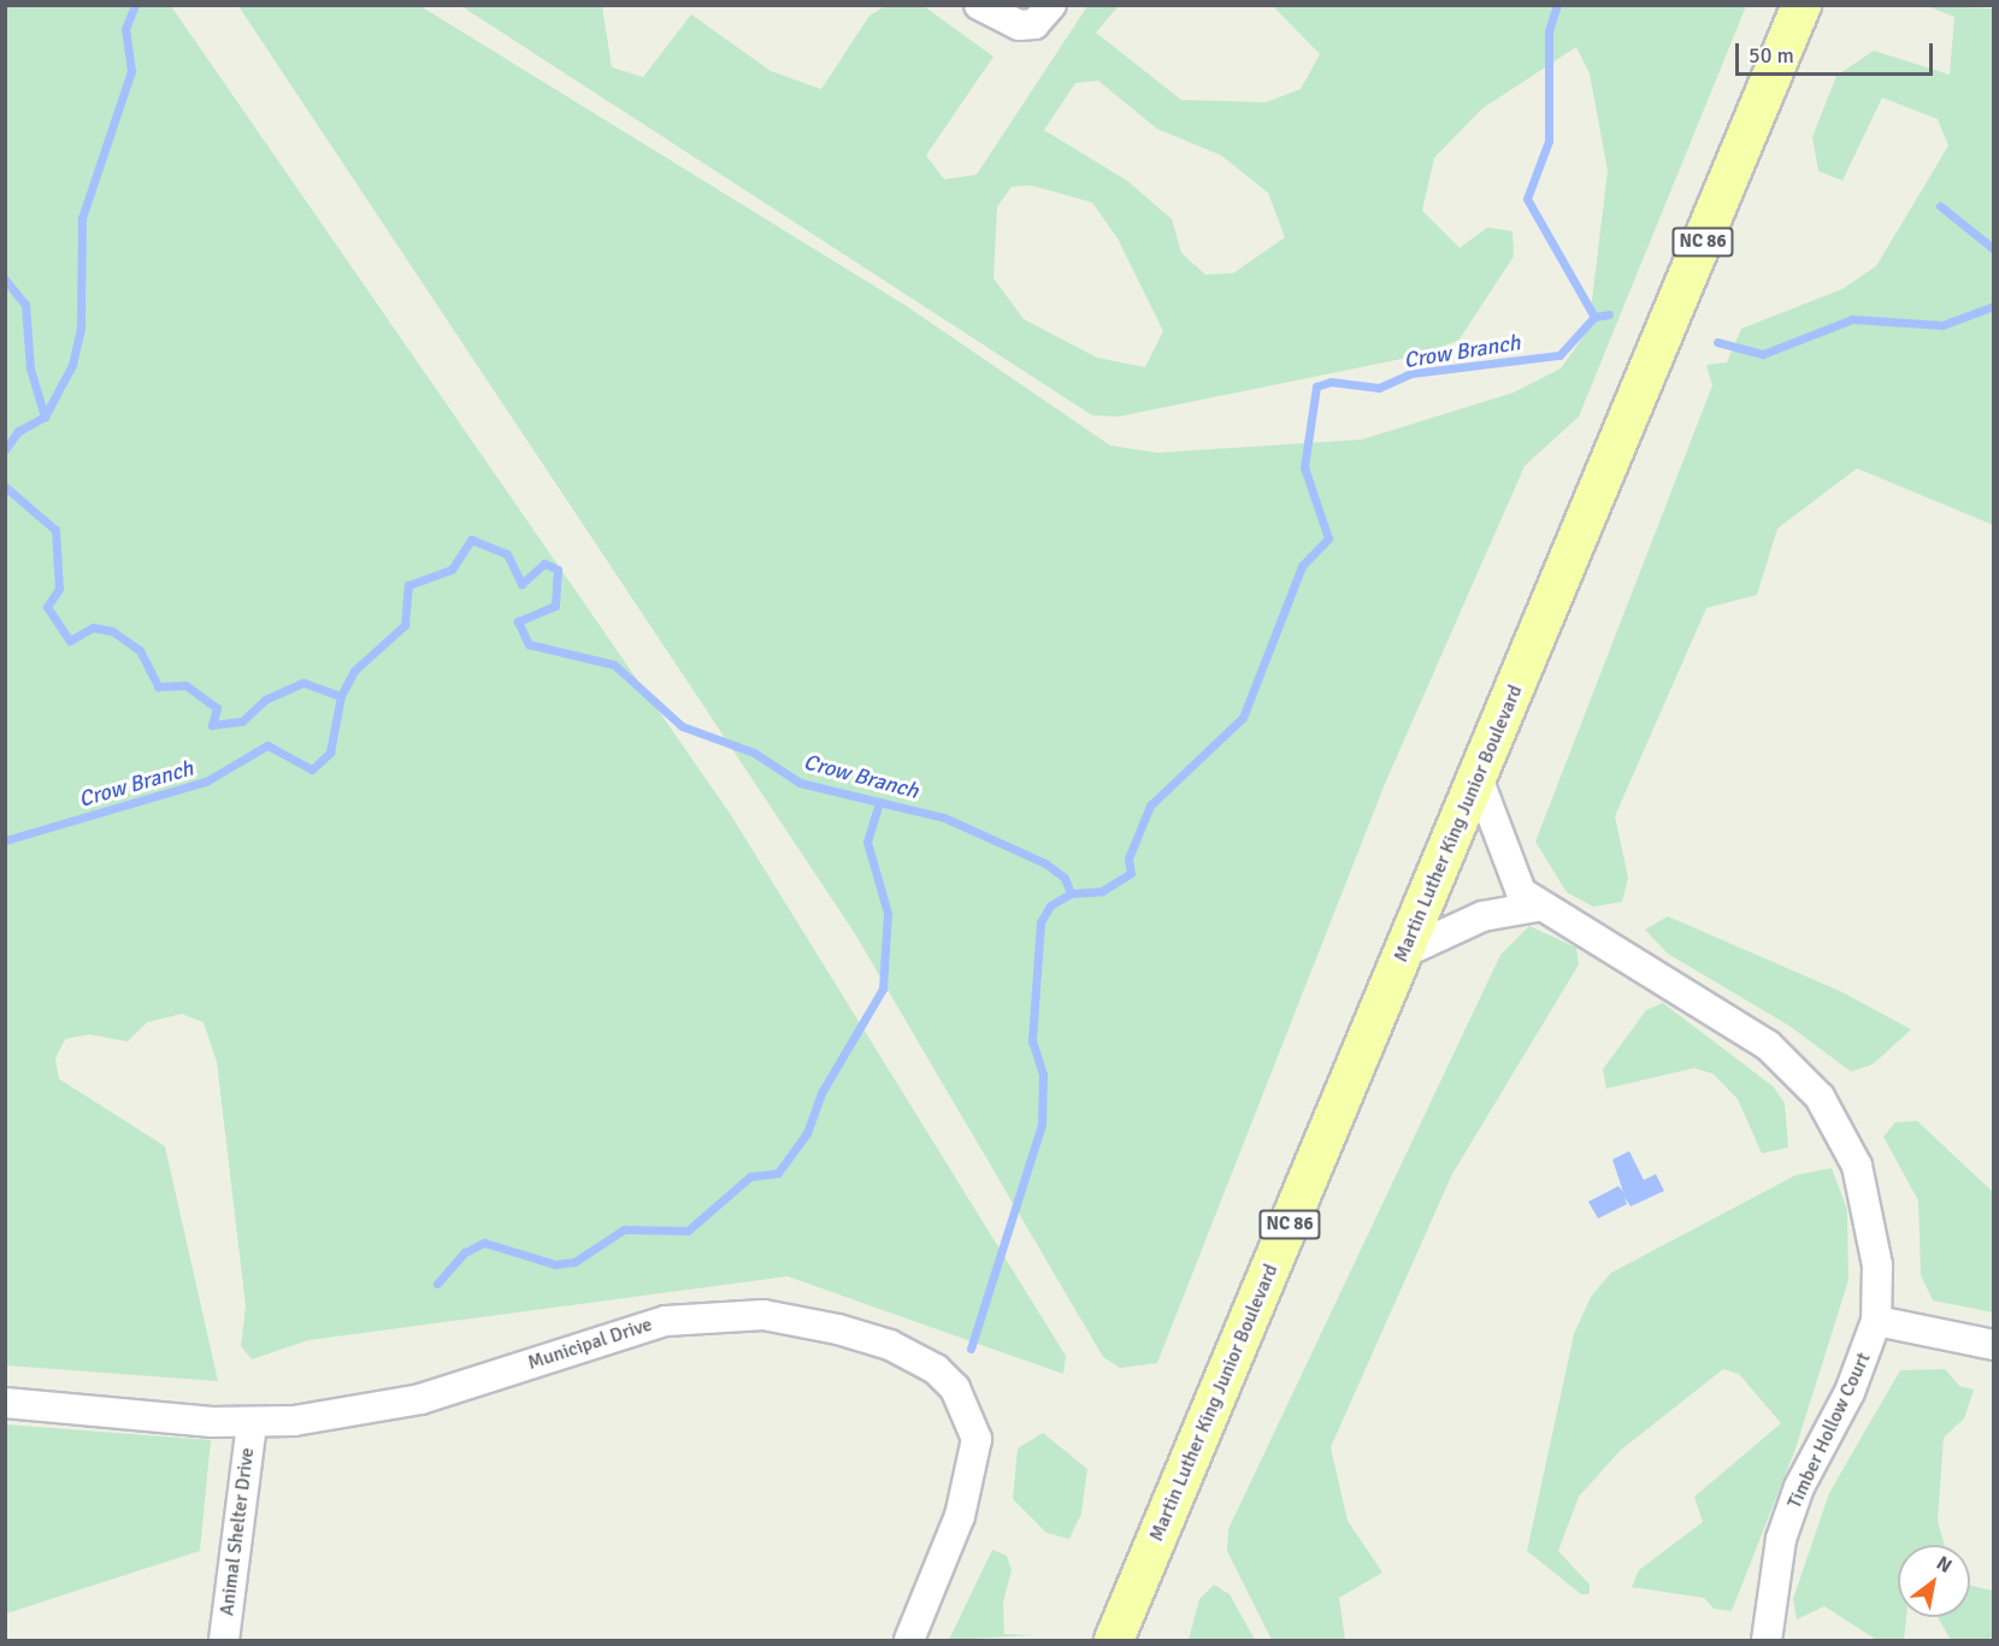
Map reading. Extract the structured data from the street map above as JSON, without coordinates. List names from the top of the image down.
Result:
{
  "streets": {
    "main road": ["NC 86", "Martin Luther King Junior Boulevard"],
    "street": ["Municipal Drive", "Timber Hollow Court", "Animal Shelter Drive"]
  },
  "crossings": [
    ["Martin Luther King Junior Boulevard", "Timber Hollow Court"],
    ["Municipal Drive", "Animal Shelter Drive"]
  ],
  "water": ["Crow Branch"],
  "scale_bar": "50 m",
  "north": "top right"
}
